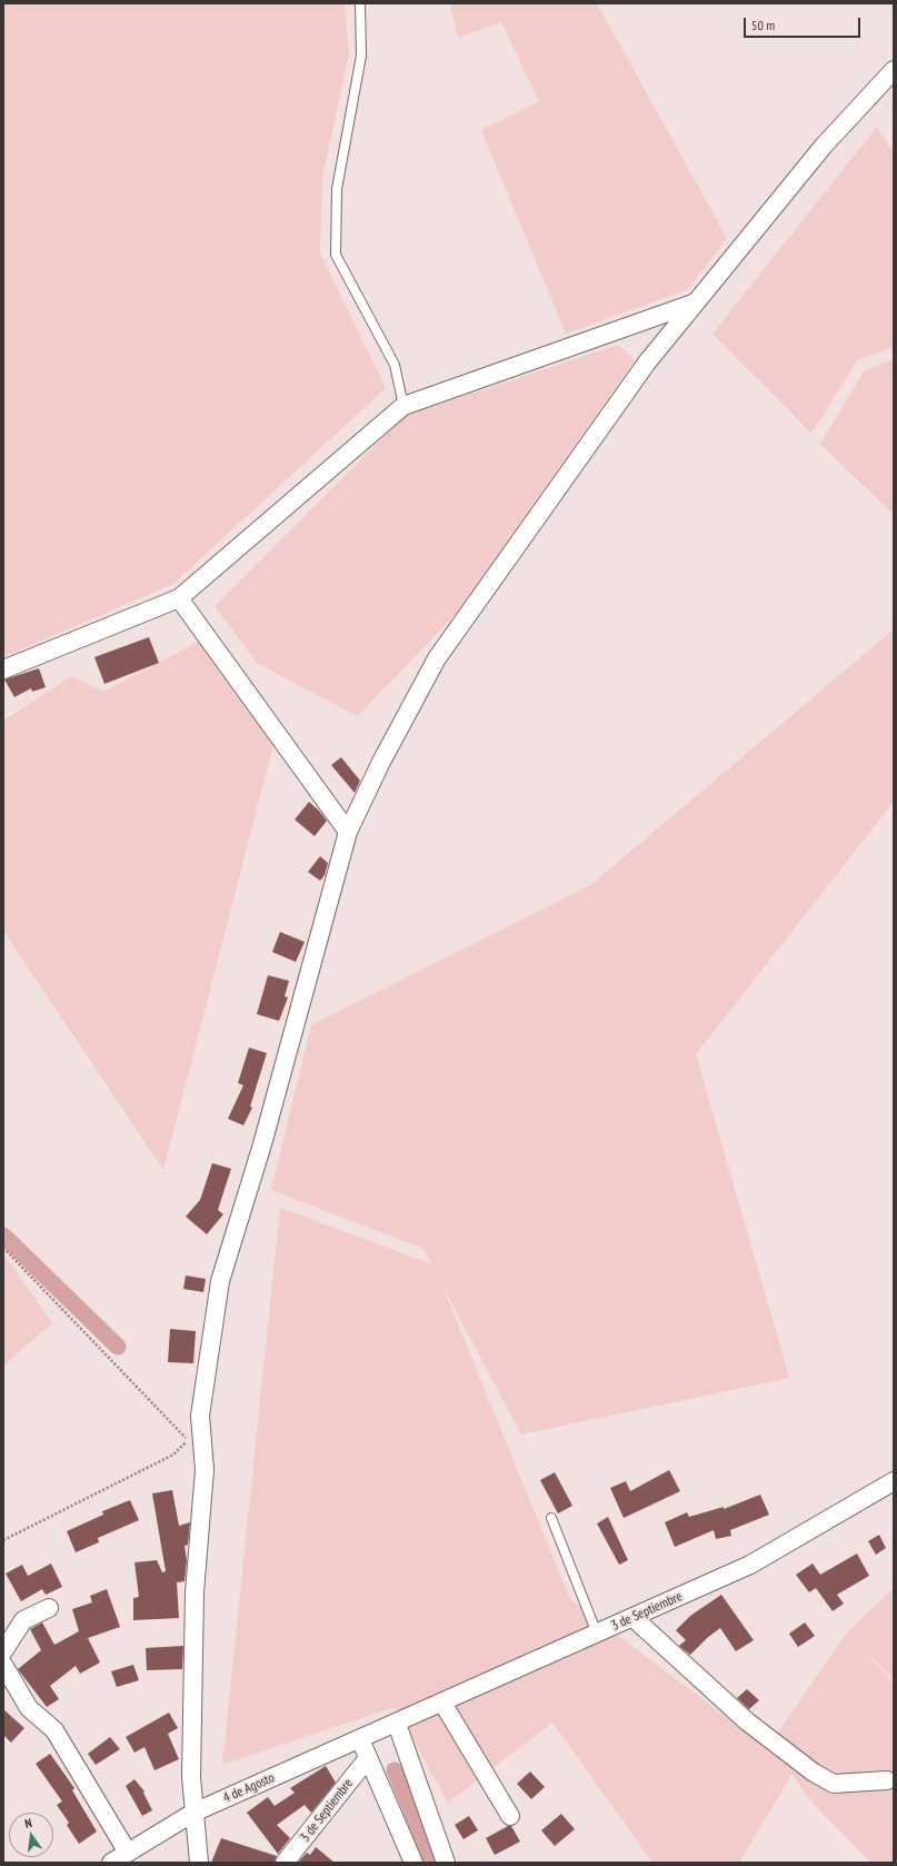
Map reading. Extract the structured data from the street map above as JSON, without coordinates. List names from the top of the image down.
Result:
{
  "streets": {
    "street": ["3 de Septiembre", "4 de Agosto"]
  },
  "crossings": [
    ["3 de Septiembre", "4 de Agosto"]
  ],
  "scale_bar": "50 m",
  "north": "top"
}
